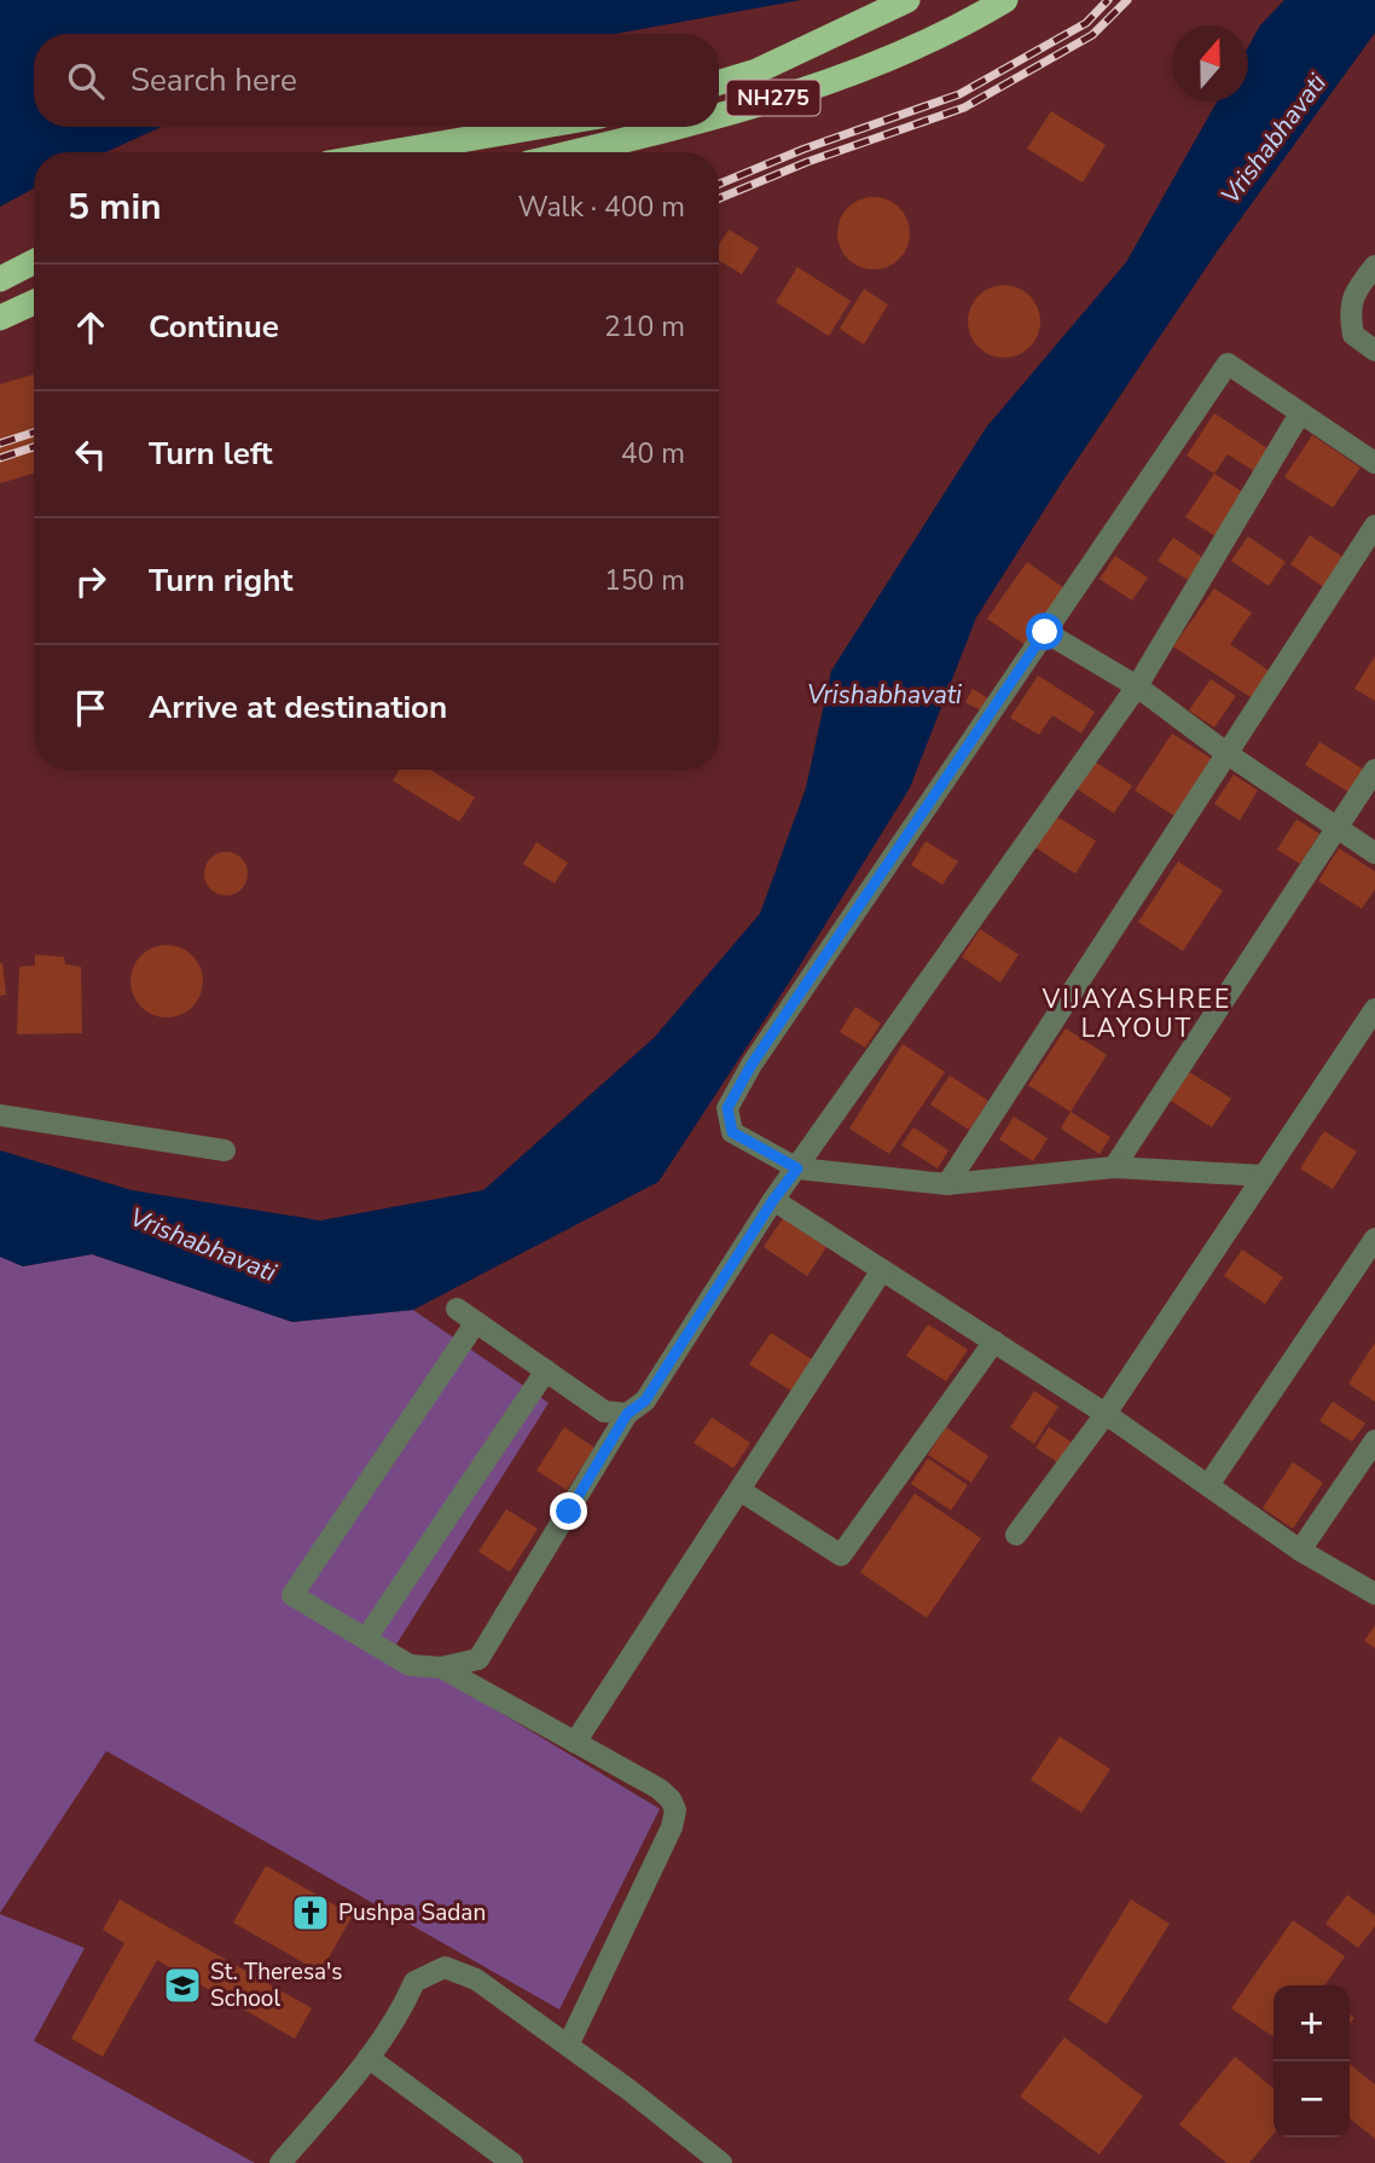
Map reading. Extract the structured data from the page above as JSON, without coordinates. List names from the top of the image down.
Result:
{
  "streets": {
    "highway": ["NH275"]
  },
  "districts": ["VIJAYASHREE LAYOUT"],
  "water": ["Vrishabhavati"],
  "places": {
    "church": ["Pushpa Sadan"],
    "school or university": ["St. Theresa's School"]
  },
  "north": "top",
  "page": {
    "search": "Search here",
    "heading": ["5 min", "Walk · 400 m"],
    "list": [
      ["Continue", "210 m"],
      ["Turn left", "40 m"],
      ["Turn right", "150 m"],
      "Arrive at destination"
    ],
    "map_buttons": ["+", "−"]
  }
}
